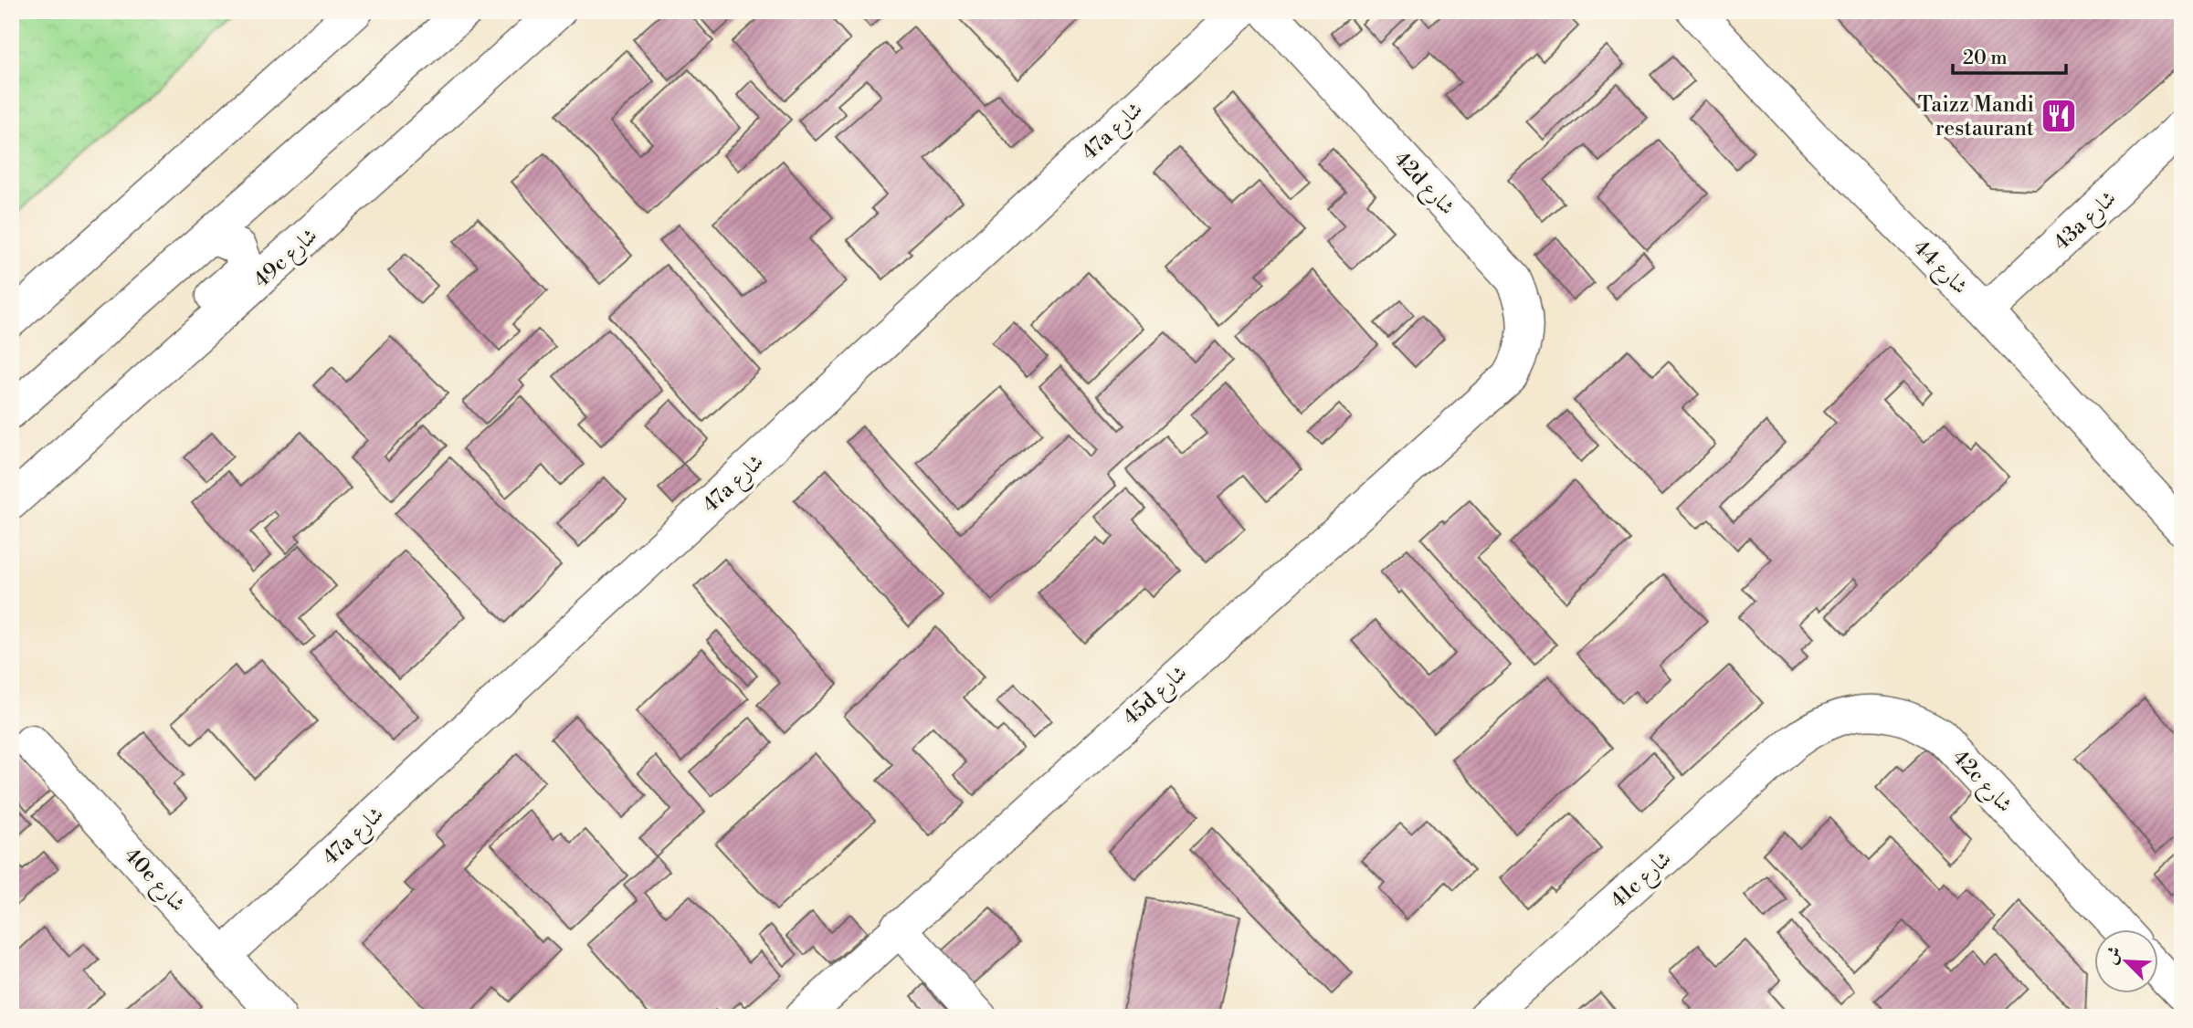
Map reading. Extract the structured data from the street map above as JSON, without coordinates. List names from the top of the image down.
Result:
{
  "streets": {
    "street": [
      "47a شارع",
      "42d شارع",
      "43a شارع",
      "49c شارع",
      "شارع 44",
      "45d شارع",
      "42c شارع",
      "40e شارع",
      "41c شارع"
    ]
  },
  "crossings": [
    ["47a شارع", "40e شارع"],
    ["42d شارع", "45d شارع"],
    ["43a شارع", "شارع 44"],
    ["42c شارع", "41c شارع"]
  ],
  "places": {
    "restaurant": ["Taizz Mandi restaurant"]
  },
  "scale_bar": "20 m",
  "north": "top left"
}
